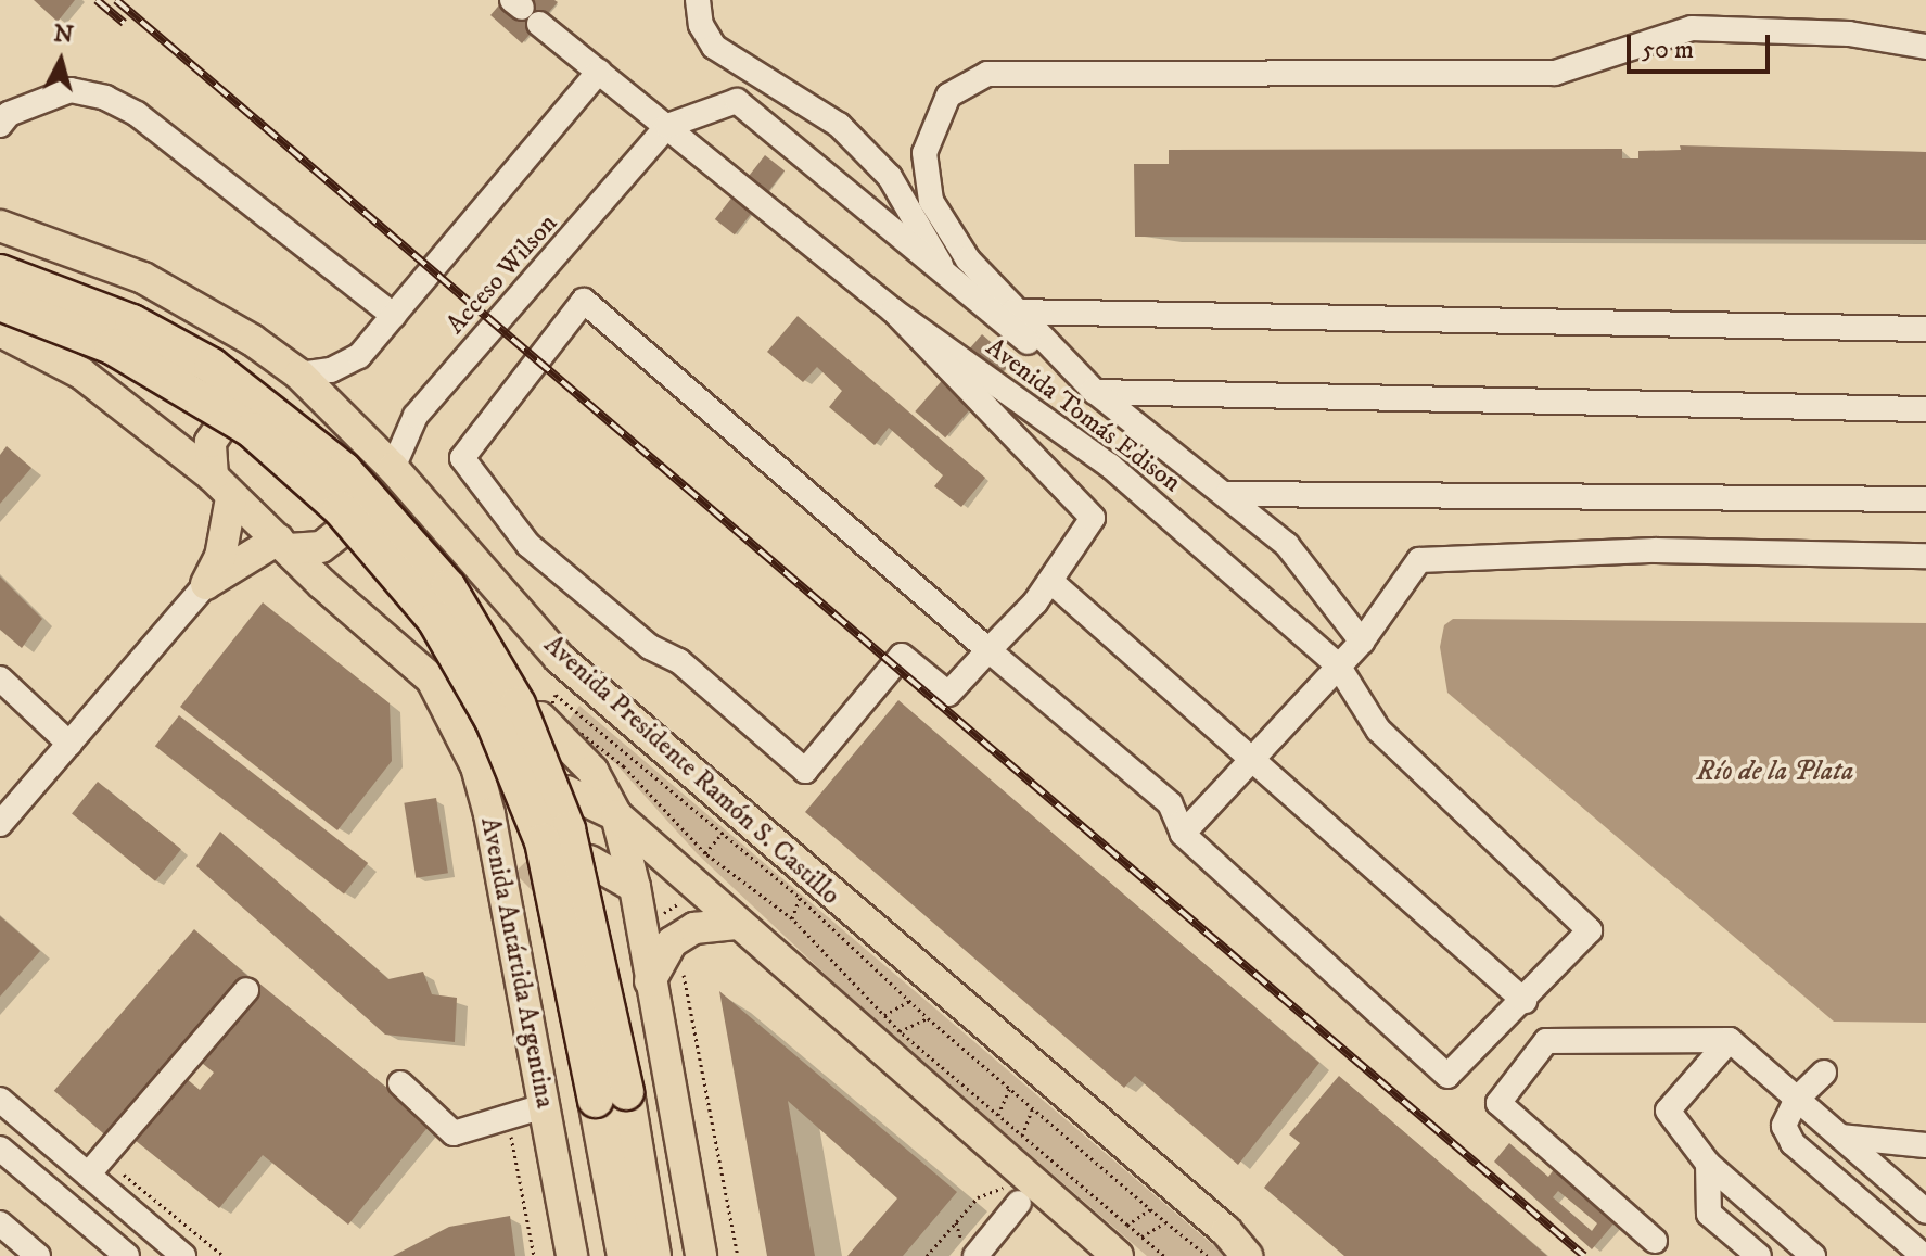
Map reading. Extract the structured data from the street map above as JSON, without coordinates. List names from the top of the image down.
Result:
{
  "streets": {
    "main road": ["Avenida Presidente Ramón S. Castillo", "Avenida Antártida Argentina"],
    "street": ["Acceso Wilson", "Avenida Tomás Edison"]
  },
  "crossings": [
    ["Acceso Wilson", "Avenida Tomás Edison"],
    ["Acceso Wilson", "Avenida Presidente Ramón S. Castillo"]
  ],
  "water": ["Río de la Plata"],
  "scale_bar": "50 m",
  "north": "top"
}
